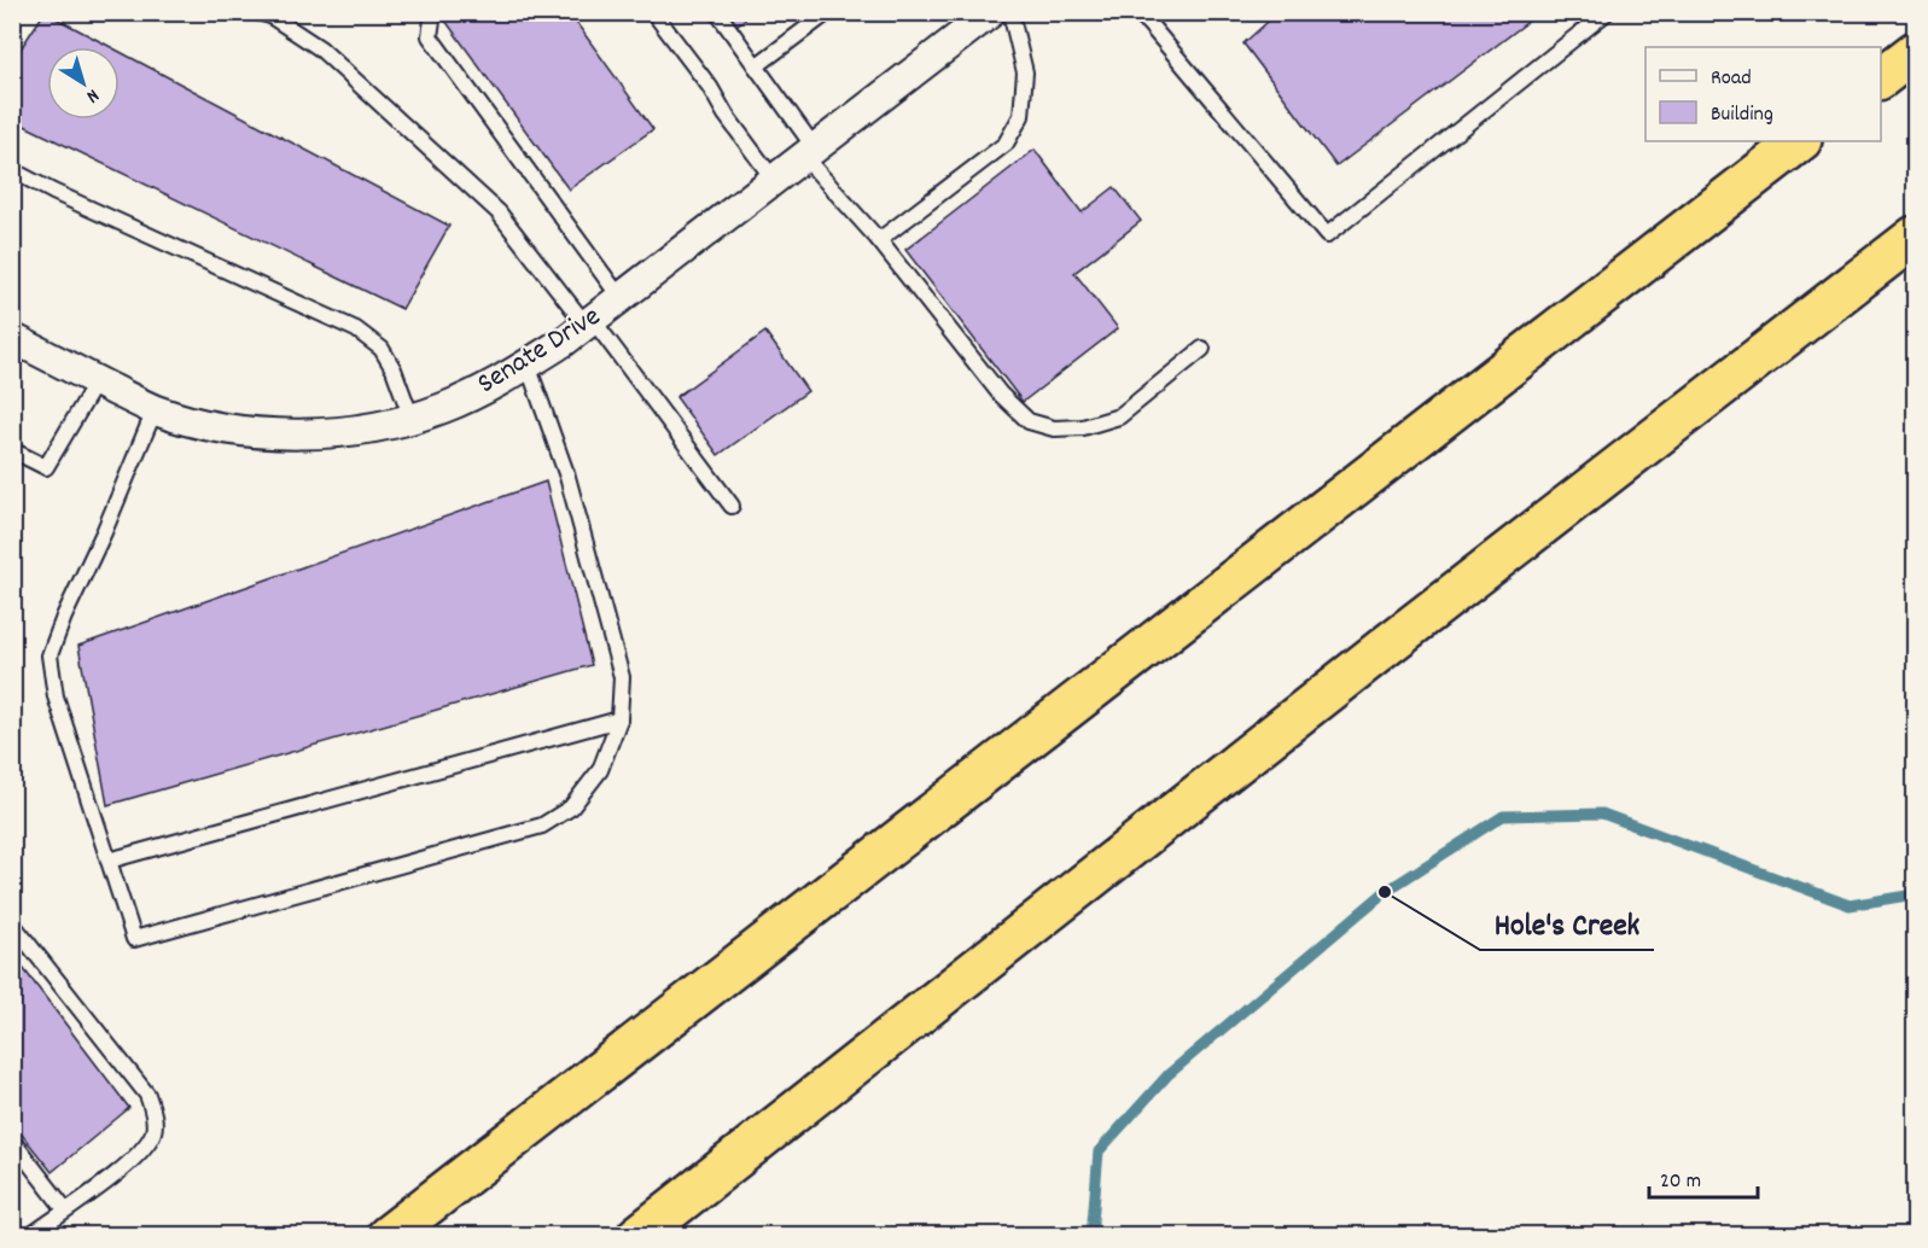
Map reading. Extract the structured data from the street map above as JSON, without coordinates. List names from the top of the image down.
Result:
{
  "streets": {
    "street": ["Senate Drive"]
  },
  "places": ["Hole's Creek"],
  "legend": ["Road", "Building"],
  "scale_bar": "20 m",
  "north": "bottom right"
}
